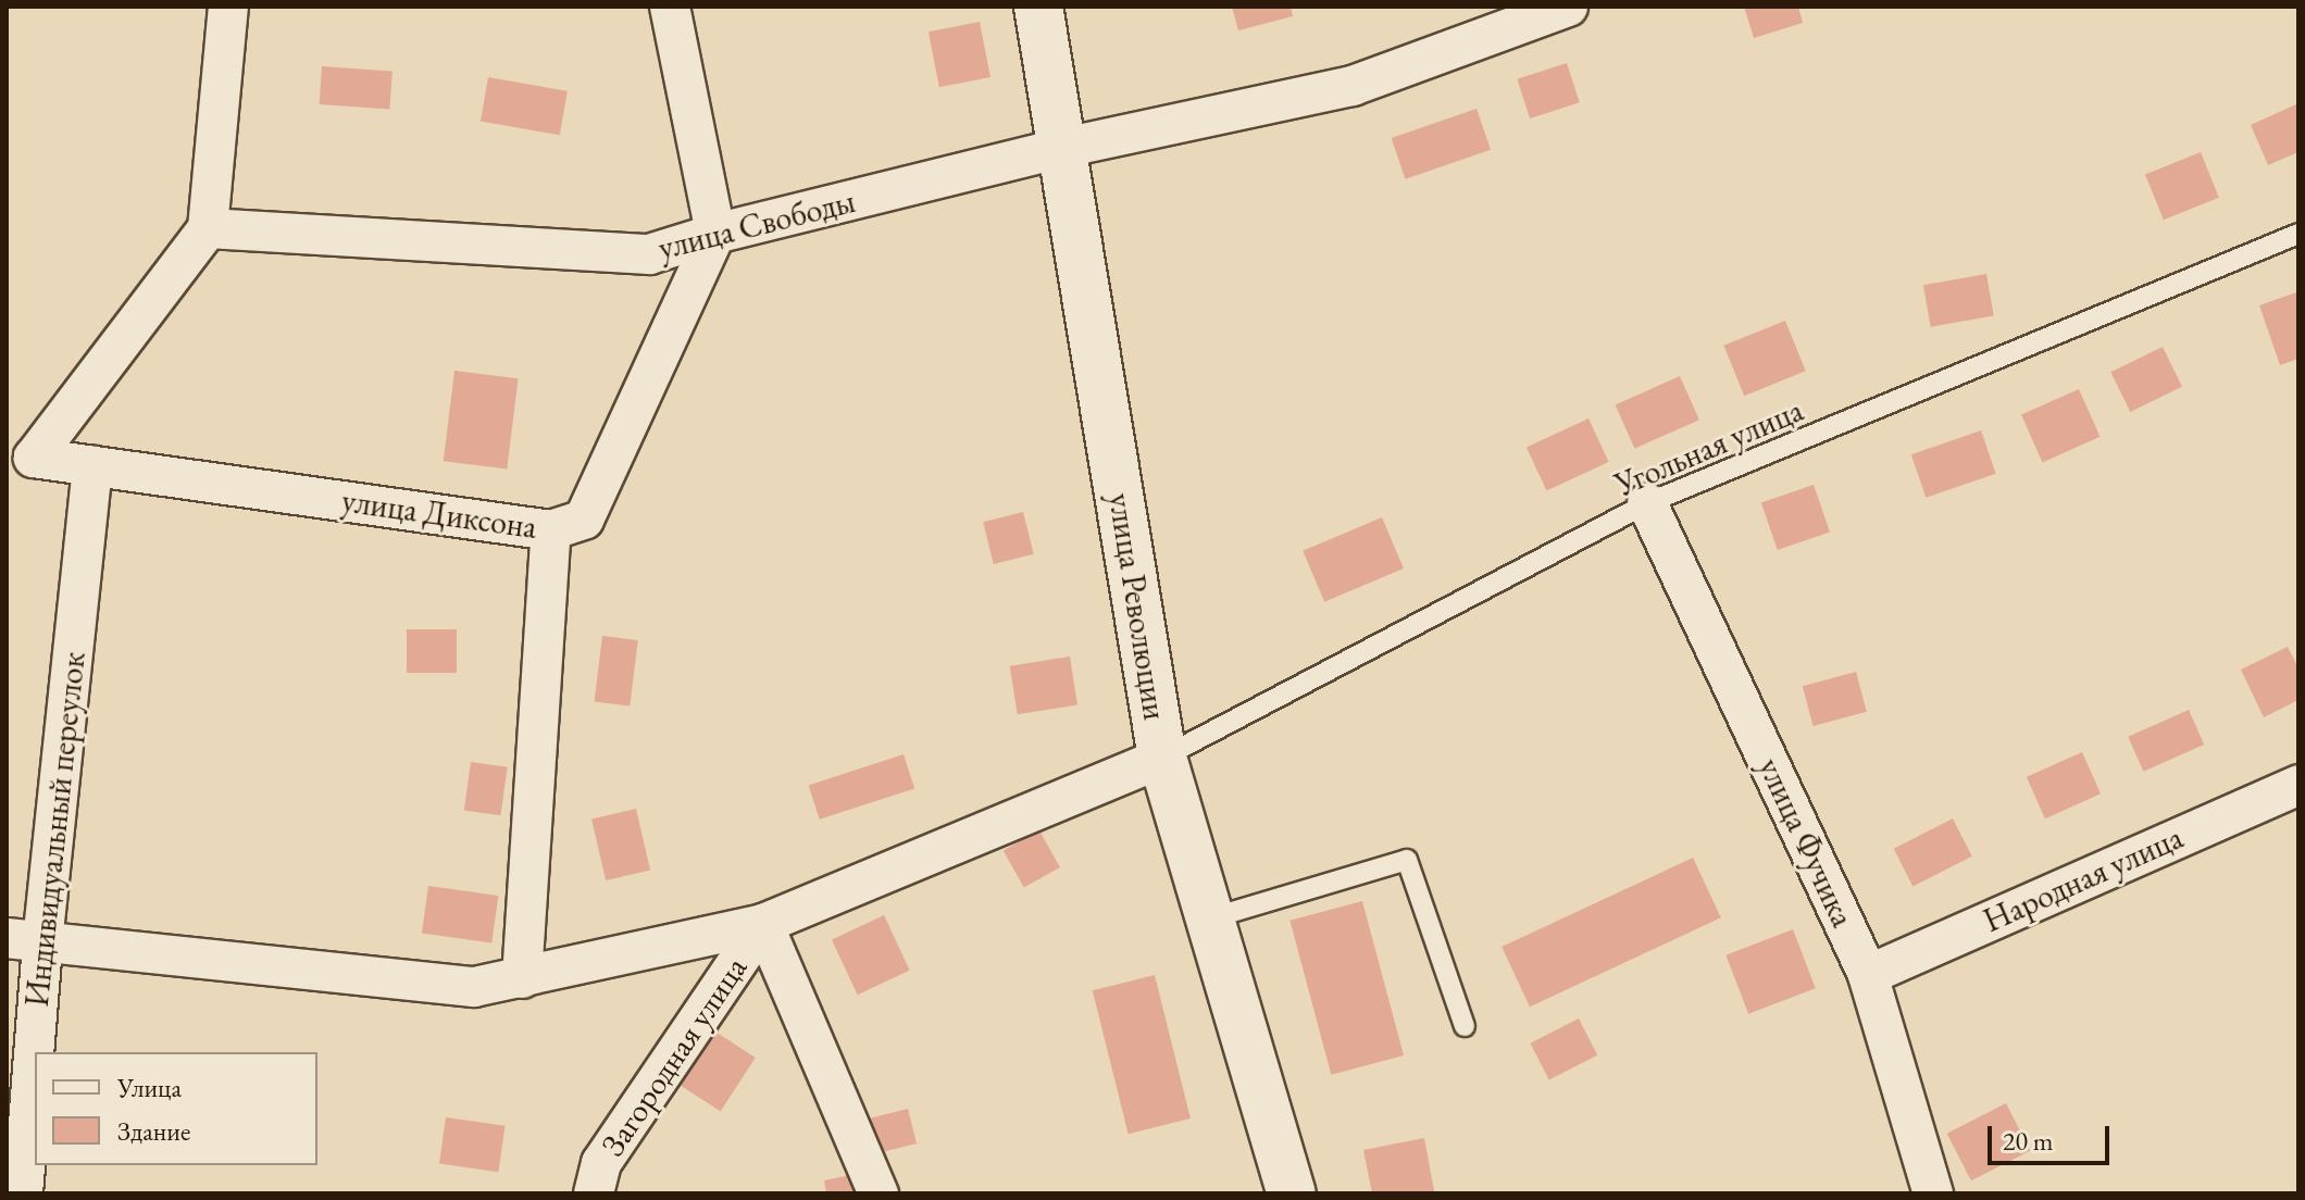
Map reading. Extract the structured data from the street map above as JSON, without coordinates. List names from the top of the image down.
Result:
{
  "streets": {
    "street": [
      "улица Свободы",
      "улица Диксона",
      "улица Революции",
      "Индивидуальный переулок",
      "улица Фучика",
      "Народная улица",
      "Загородная улица"
    ],
    "lane": ["Угольная улица"]
  },
  "crossings": [
    ["улица Свободы", "улица Диксона"],
    ["улица Свободы", "улица Революции"],
    ["Угольная улица", "улица Революции"],
    ["Угольная улица", "улица Фучика"],
    ["улица Диксона", "Индивидуальный переулок"],
    ["улица Фучика", "Народная улица"]
  ],
  "legend": ["Улица", "Здание"],
  "scale_bar": "20 m"
}
